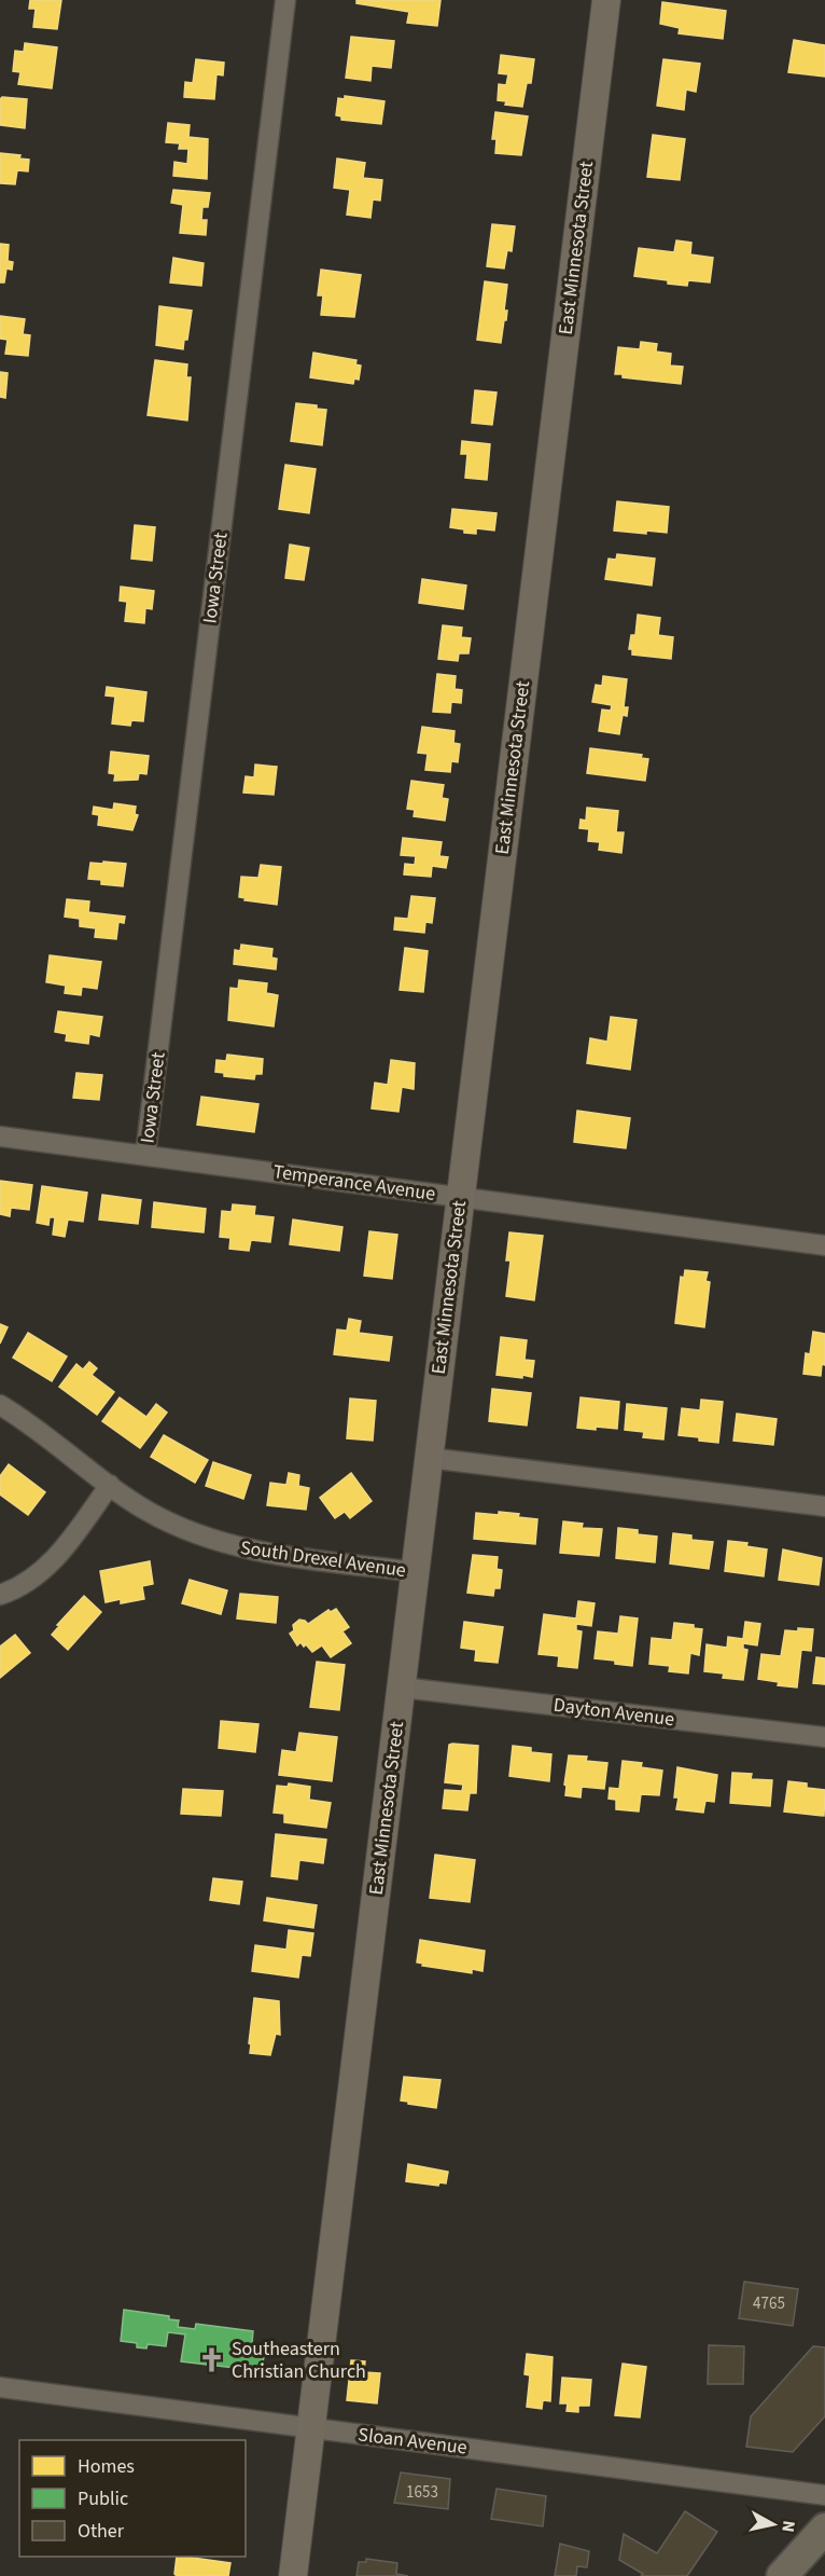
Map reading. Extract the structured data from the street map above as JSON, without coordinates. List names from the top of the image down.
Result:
{
  "streets": {
    "street": [
      "East Minnesota Street",
      "Iowa Street",
      "Temperance Avenue",
      "South Drexel Avenue",
      "Dayton Avenue",
      "Sloan Avenue"
    ]
  },
  "crossings": [
    ["East Minnesota Street", "Temperance Avenue"],
    ["East Minnesota Street", "South Drexel Avenue"],
    ["East Minnesota Street", "Dayton Avenue"],
    ["East Minnesota Street", "Sloan Avenue"],
    ["Iowa Street", "Temperance Avenue"]
  ],
  "places": {
    "church": ["Southeastern Christian Church"]
  },
  "house_numbers": ["4765", "1653"],
  "legend": ["Homes", "Public", "Other"],
  "north": "right"
}
